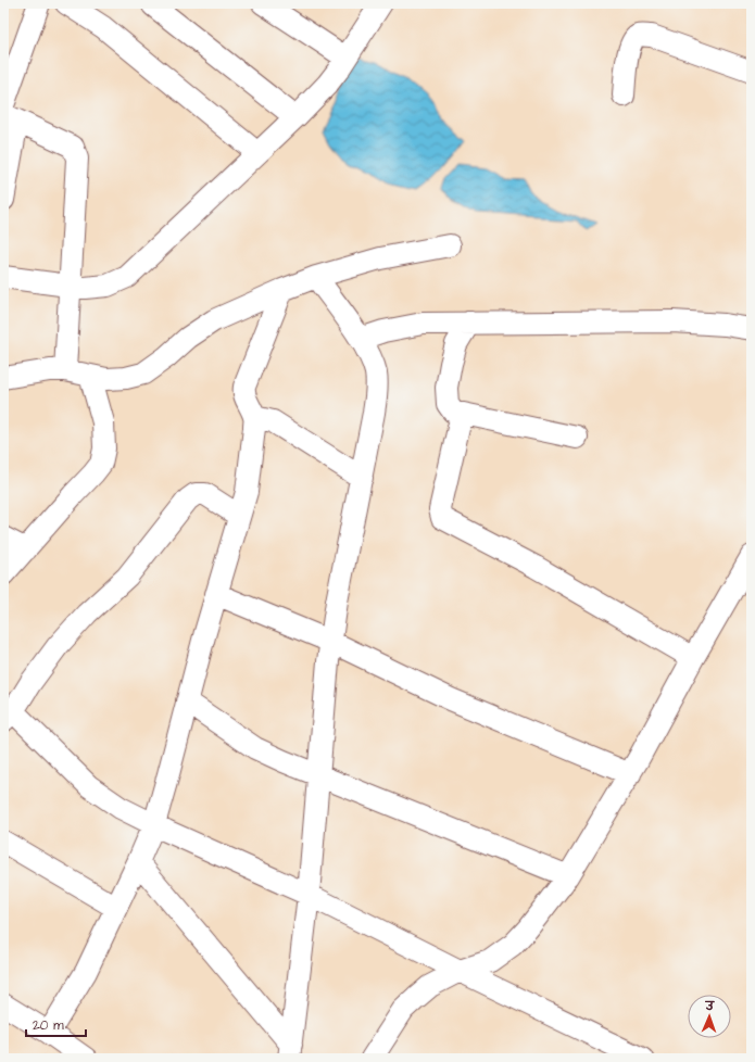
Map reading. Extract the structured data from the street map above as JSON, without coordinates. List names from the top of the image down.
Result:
{
  "scale_bar": "20 m",
  "north": "top"
}
